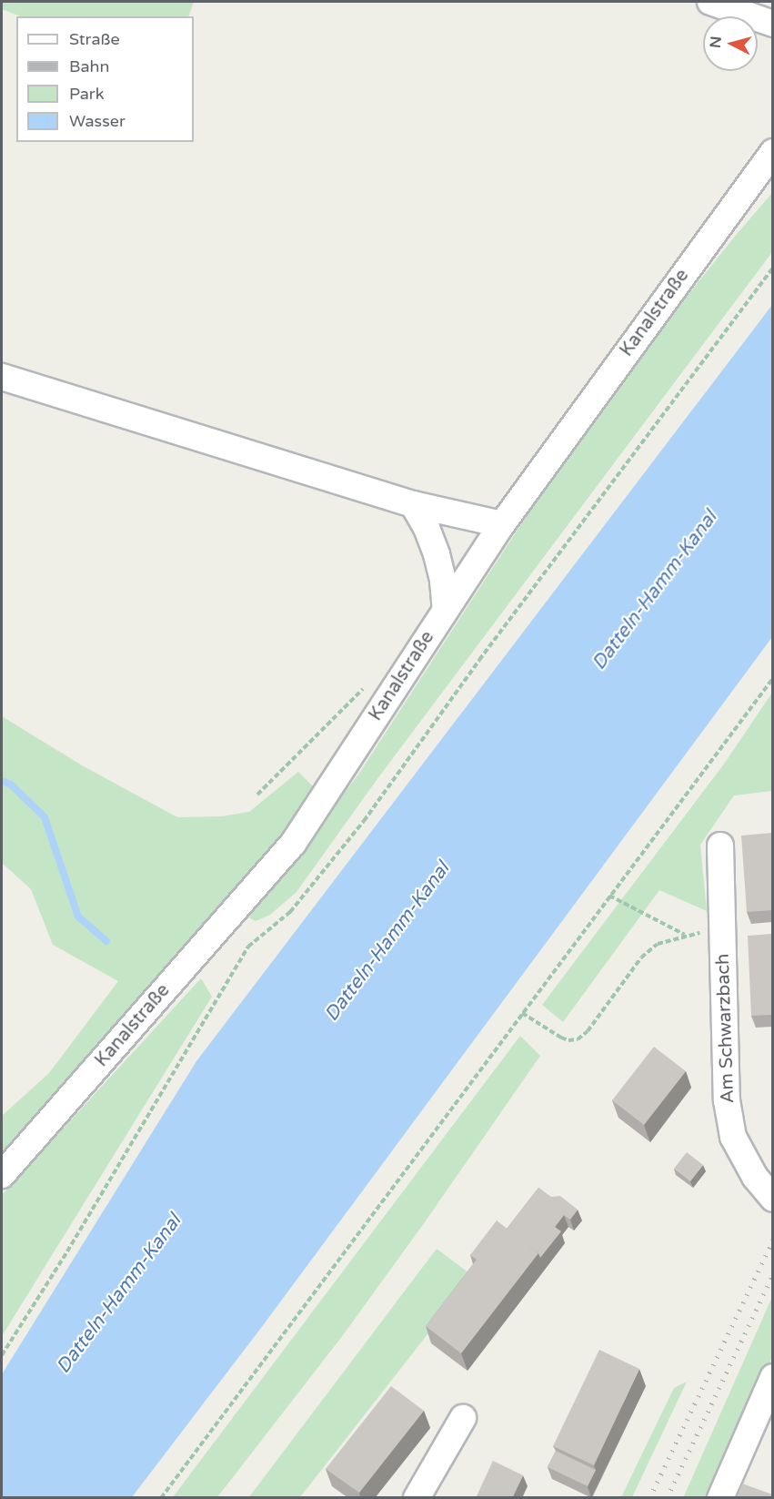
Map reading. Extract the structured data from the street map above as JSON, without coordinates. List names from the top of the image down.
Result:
{
  "streets": {
    "street": ["Kanalstraße", "Am Schwarzbach"]
  },
  "water": ["Datteln-Hamm-Kanal"],
  "legend": [
    "Straße",
    "Bahn",
    "Park",
    "Wasser"
  ],
  "north": "left"
}
